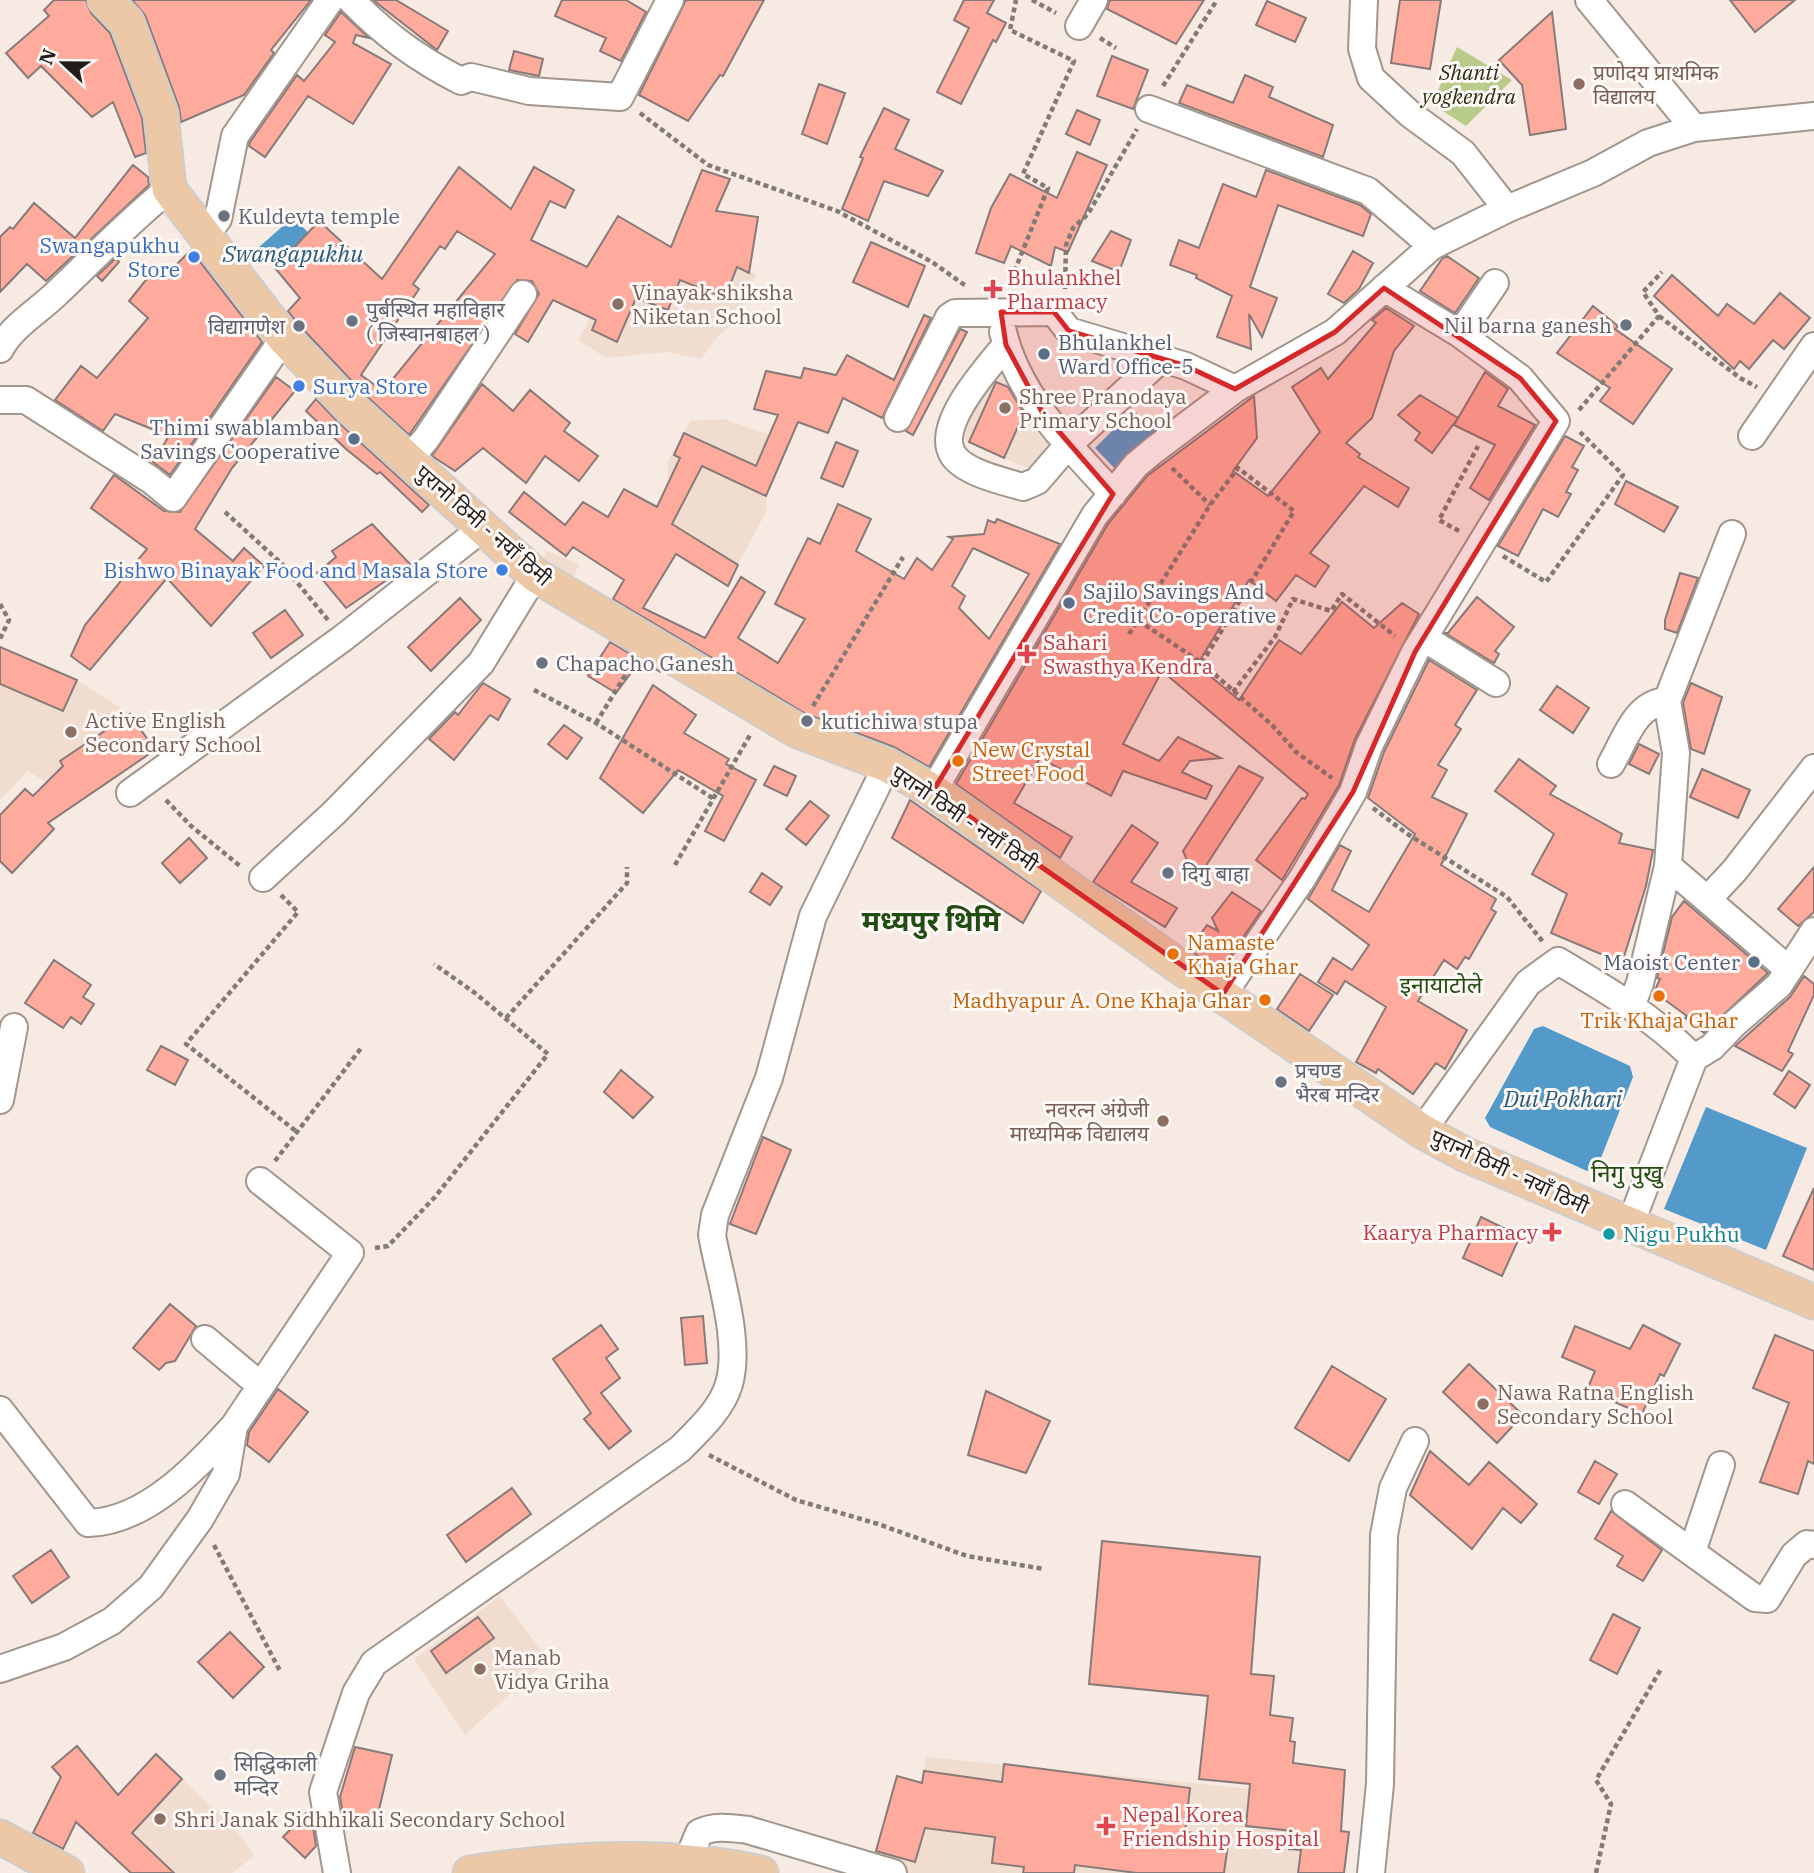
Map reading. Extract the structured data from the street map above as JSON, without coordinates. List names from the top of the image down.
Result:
{
  "streets": {
    "main road": ["पुरानो ठिमी - नयाँ ठिमी"]
  },
  "districts": ["मध्यपुर थिमि", "इनायाटोले", "निगु पुखु"],
  "water": ["Swangapukhu", "Dui Pokhari"],
  "parks": ["Shanti yogkendra"],
  "places": {
    "other": [
      "प्रणोदय प्राथमिक विद्यालय",
      "Kuldevta temple",
      "Swangapukhu Store",
      "Vinayak shiksha Niketan School",
      "पुर्बस्थित महाविहार ( जिस्वानबाहल )",
      "Nil barna ganesh",
      "विद्यागणेश",
      "Bhulankhel Ward Office-5",
      "Surya Store",
      "Shree Pranodaya Primary School",
      "Thimi swablamban Savings Cooperative",
      "Bishwo Binayak Food and Masala Store",
      "Sajilo Savings And Credit Co-operative",
      "Chapacho Ganesh",
      "kutichiwa stupa",
      "Active English Secondary School",
      "New Crystal Street Food",
      "दिगु बाहा",
      "Namaste Khaja Ghar",
      "Maoist Center",
      "Trik Khaja Ghar",
      "Madhyapur A. One Khaja Ghar",
      "प्रचण्ड भैरब मन्दिर",
      "नवरत्न अंग्रेजी माध्यमिक विद्यालय",
      "Nigu Pukhu",
      "Nawa Ratna English Secondary School",
      "Manab Vidya Griha",
      "सिद्धिकाली मन्दिर",
      "Shri Janak Sidhhikali Secondary School"
    ],
    "health": [
      "Bhulankhel Pharmacy",
      "Sahari Swasthya Kendra",
      "Kaarya Pharmacy",
      "Nepal Korea Friendship Hospital"
    ]
  },
  "north": "left"
}
